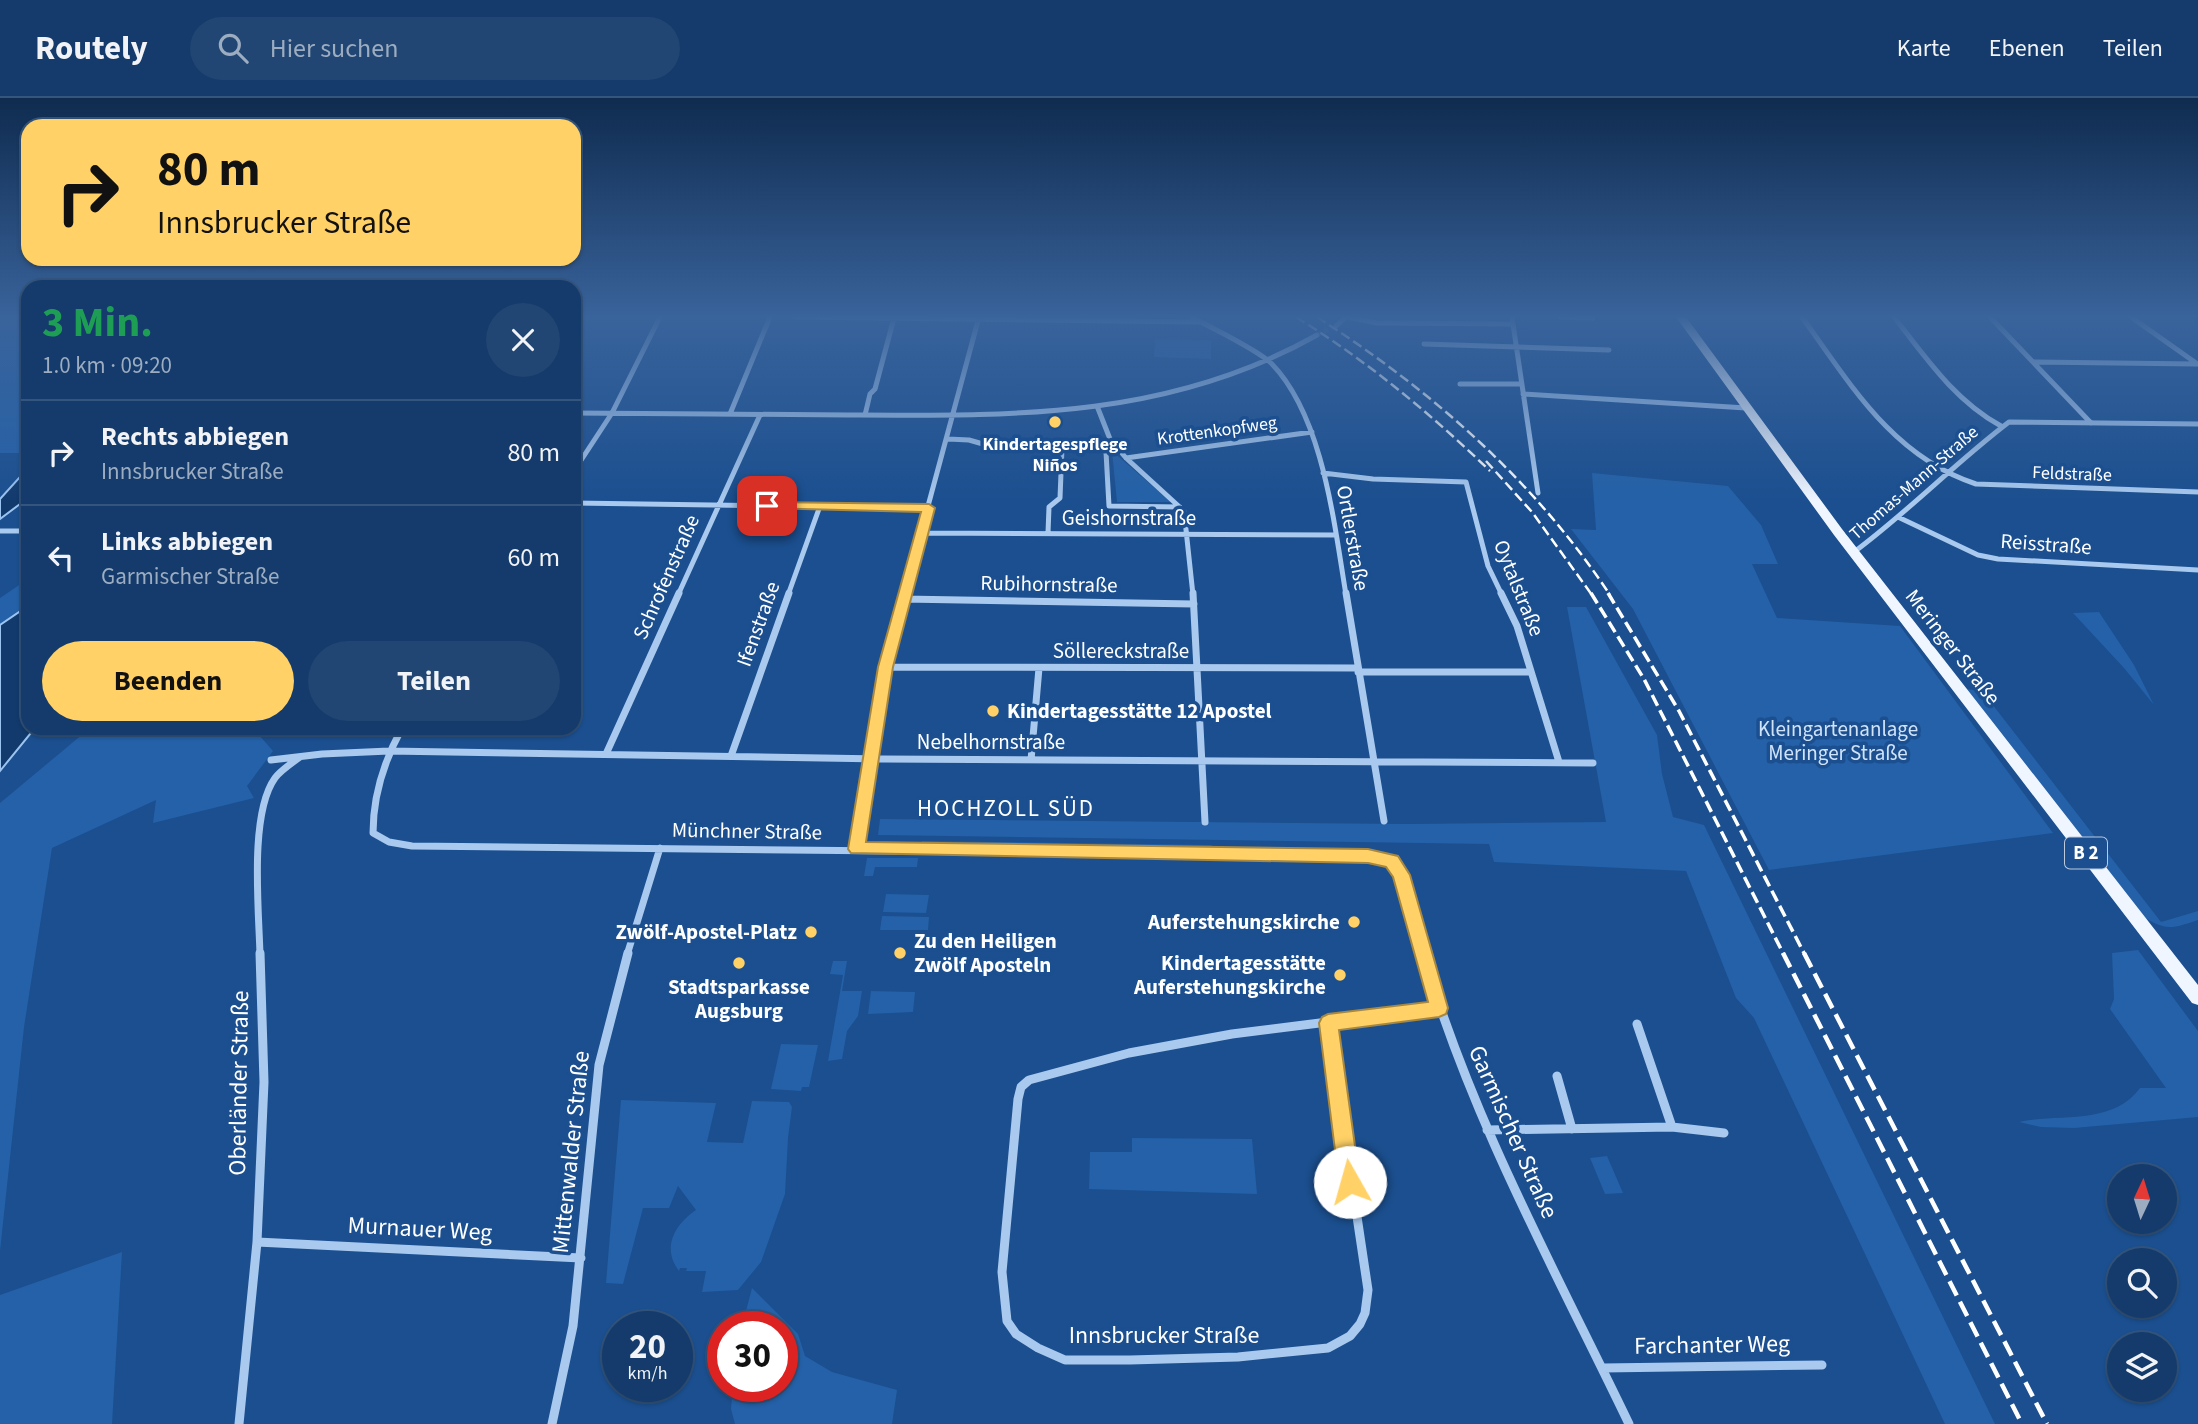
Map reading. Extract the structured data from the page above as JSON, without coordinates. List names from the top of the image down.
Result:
{
  "streets": {
    "main road": ["Meringer Straße", "B 2"],
    "street": [
      "Krottenkopfweg",
      "Feldstraße",
      "Thomas-Mann-Straße",
      "Geishornstraße",
      "Ortlerstraße",
      "Reisstraße",
      "Schrofenstraße",
      "Rubihornstraße",
      "Oytalstraße",
      "Ifenstraße",
      "Söllereckstraße",
      "Nebelhornstraße",
      "Münchner Straße",
      "Oberländer Straße",
      "Garmischer Straße",
      "Mittenwalder Straße",
      "Murnauer Weg",
      "Innsbrucker Straße",
      "Farchanter Weg"
    ]
  },
  "crossings": [
    ["Krottenkopfweg", "Ortlerstraße"],
    ["Feldstraße", "Thomas-Mann-Straße"],
    ["Thomas-Mann-Straße", "Reisstraße"],
    ["Thomas-Mann-Straße", "Meringer Straße"],
    ["Geishornstraße", "Ortlerstraße"],
    ["Ortlerstraße", "Oytalstraße"],
    ["Ortlerstraße", "Söllereckstraße"],
    ["Ortlerstraße", "Nebelhornstraße"],
    ["Schrofenstraße", "Nebelhornstraße"],
    ["Oytalstraße", "Söllereckstraße"],
    ["Oytalstraße", "Nebelhornstraße"],
    ["Ifenstraße", "Nebelhornstraße"],
    ["Nebelhornstraße", "Münchner Straße"],
    ["Münchner Straße", "Garmischer Straße"],
    ["Münchner Straße", "Mittenwalder Straße"],
    ["Oberländer Straße", "Murnauer Weg"],
    ["Garmischer Straße", "Innsbrucker Straße"],
    ["Garmischer Straße", "Farchanter Weg"],
    ["Mittenwalder Straße", "Murnauer Weg"]
  ],
  "districts": ["HOCHZOLL SÜD"],
  "parks": ["Kleingartenanlage Meringer Straße"],
  "places": [
    "Kindertagespflege Niños",
    "Kindertagesstätte 12 Apostel",
    "Auferstehungskirche",
    "Zwölf-Apostel-Platz",
    "Zu den Heiligen Zwölf Aposteln",
    "Stadtsparkasse Augsburg",
    "Kindertagesstätte Auferstehungskirche"
  ],
  "north": "top",
  "page": {
    "header": "Routely",
    "search": "Hier suchen",
    "nav": ["Karte", "Ebenen", "Teilen"],
    "turn": ["80 m", "Innsbrucker Straße"],
    "heading": ["3 Min.", "1.0 km · 09:20"],
    "list": [
      {
        "name": "Rechts abbiegen",
        "note": "Innsbrucker Straße",
        "value": "80 m"
      },
      {
        "name": "Links abbiegen",
        "note": "Garmischer Straße",
        "value": "60 m"
      }
    ],
    "buttons": ["Beenden", "Teilen"],
    "speed": "20 km/h",
    "limit": "30"
  }
}
